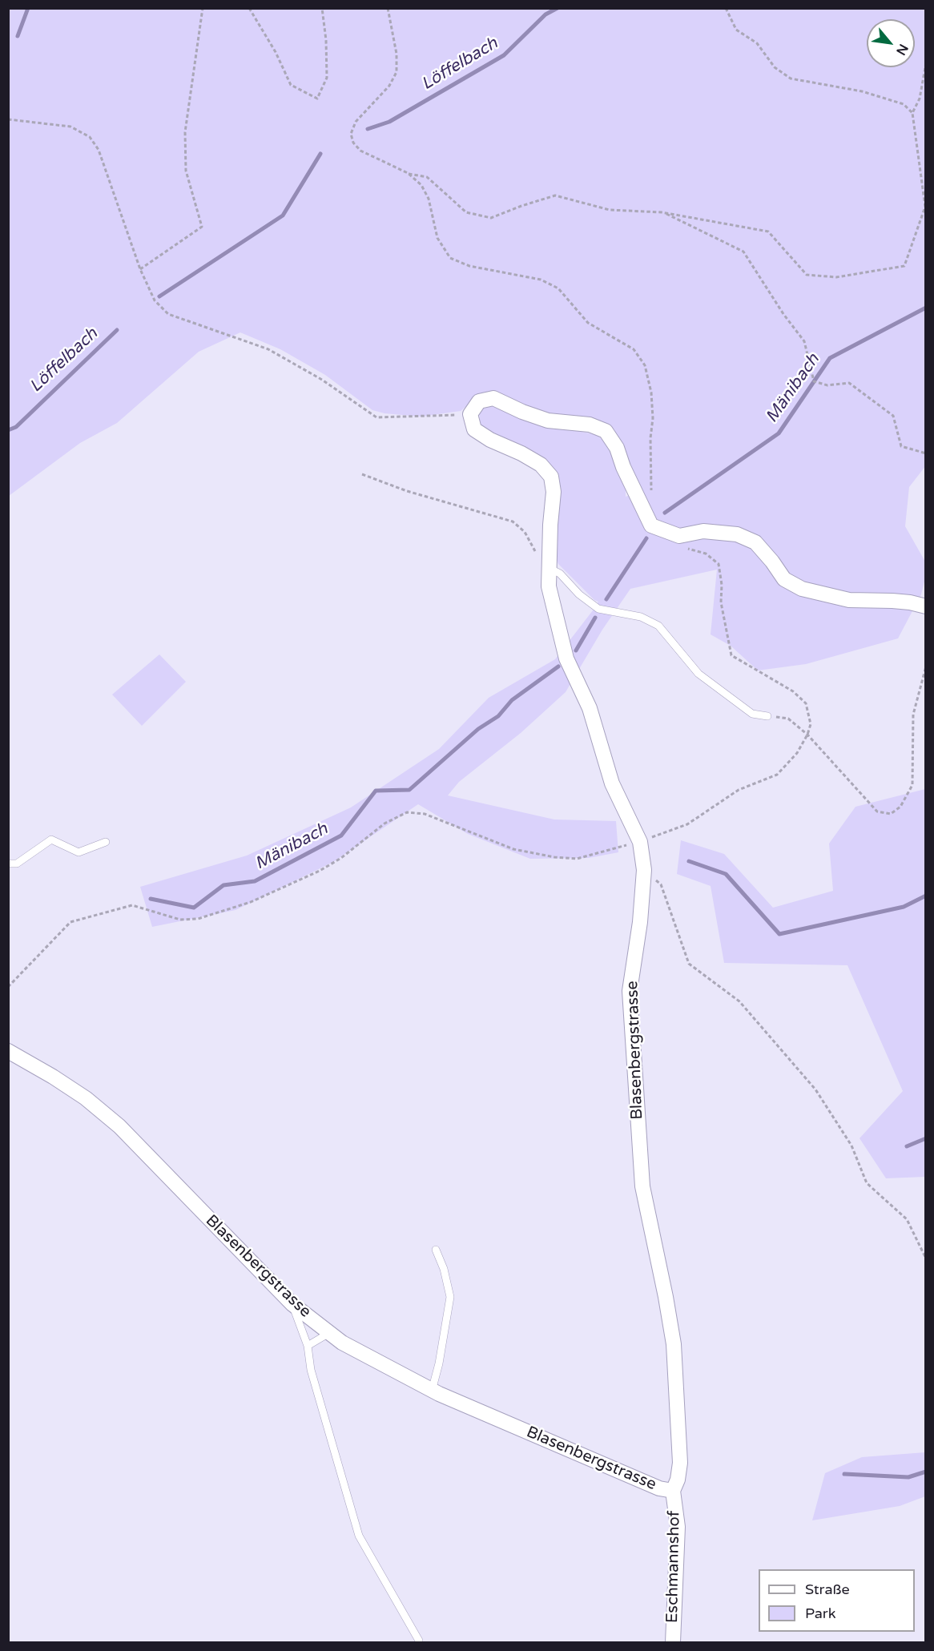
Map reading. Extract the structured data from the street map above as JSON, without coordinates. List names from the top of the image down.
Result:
{
  "streets": {
    "street": ["Blasenbergstrasse", "Eschmannshof"]
  },
  "crossings": [
    ["Blasenbergstrasse", "Eschmannshof"]
  ],
  "water": ["Löffelbach", "Mänibach"],
  "legend": ["Straße", "Park"],
  "north": "bottom right"
}
